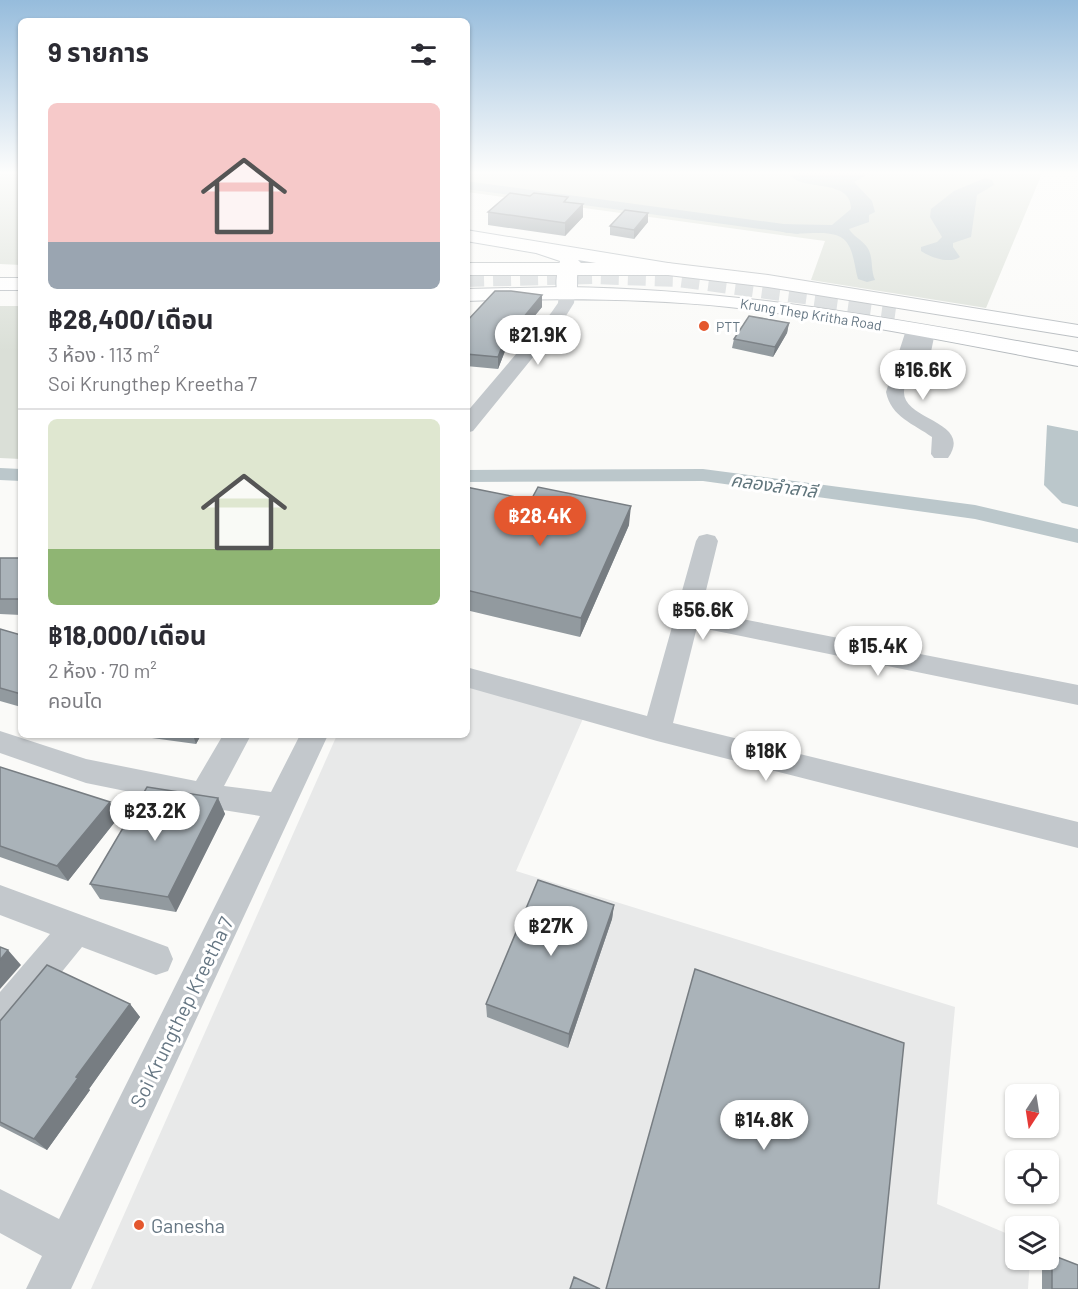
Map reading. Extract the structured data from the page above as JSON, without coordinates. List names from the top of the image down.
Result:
{
  "streets": {
    "main road": ["Krung Thep Kritha Road"],
    "street": ["Soi Krungthep Kreetha 7"]
  },
  "water": ["คลองลำสาลี"],
  "places": ["PTT", "Ganesha"],
  "north": "bottom",
  "page": {
    "heading": "9 รายการ",
    "list": [
      {
        "name": "฿28,400/เดือน",
        "note": "3 ห้อง · 113 m² · Soi Krungthep Kreetha 7"
      },
      {
        "name": "฿18,000/เดือน",
        "note": "2 ห้อง · 70 m² · คอนโด"
      }
    ],
    "price": [
      "฿21.9K",
      "฿16.6K",
      "฿28.4K",
      "฿56.6K",
      "฿15.4K",
      "฿18K",
      "฿23.2K",
      "฿27K",
      "฿14.8K"
    ]
  }
}
